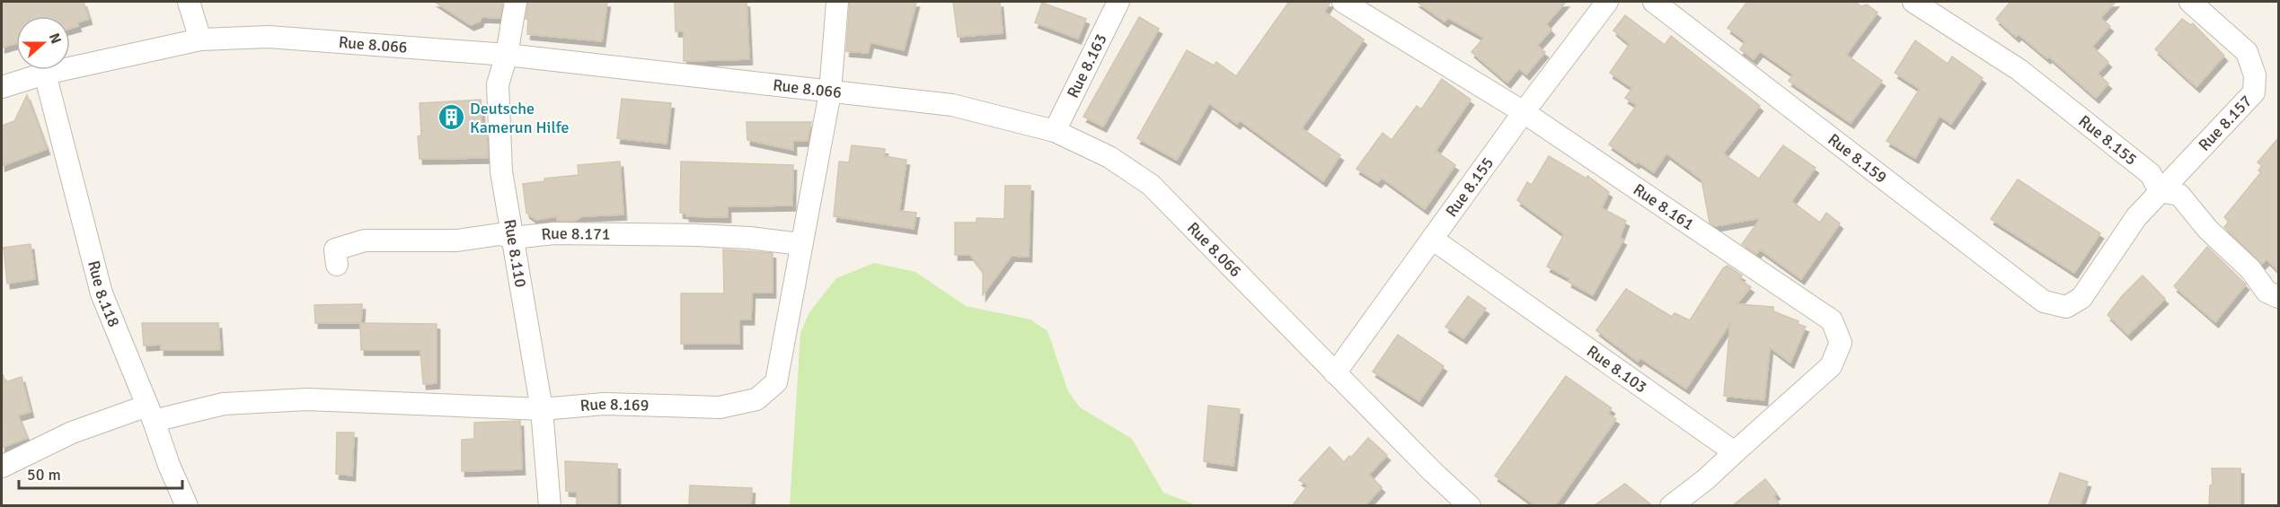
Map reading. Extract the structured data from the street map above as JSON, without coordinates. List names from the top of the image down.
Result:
{
  "streets": {
    "street": [
      "Rue 8.066",
      "Rue 8.163",
      "Rue 8.157",
      "Rue 8.155",
      "Rue 8.159",
      "Rue 8.161",
      "Rue 8.171",
      "Rue 8.110",
      "Rue 8.118",
      "Rue 8.103",
      "Rue 8.169"
    ]
  },
  "crossings": [
    ["Rue 8.066", "Rue 8.163"],
    ["Rue 8.066", "Rue 8.155"],
    ["Rue 8.066", "Rue 8.110"],
    ["Rue 8.066", "Rue 8.118"],
    ["Rue 8.066", "Rue 8.169"],
    ["Rue 8.157", "Rue 8.155"],
    ["Rue 8.157", "Rue 8.159"],
    ["Rue 8.155", "Rue 8.159"],
    ["Rue 8.155", "Rue 8.161"],
    ["Rue 8.155", "Rue 8.103"],
    ["Rue 8.161", "Rue 8.103"],
    ["Rue 8.171", "Rue 8.110"],
    ["Rue 8.171", "Rue 8.169"],
    ["Rue 8.110", "Rue 8.169"],
    ["Rue 8.118", "Rue 8.169"]
  ],
  "places": {
    "building": ["Deutsche Kamerun Hilfe"]
  },
  "scale_bar": "50 m",
  "north": "right"
}
